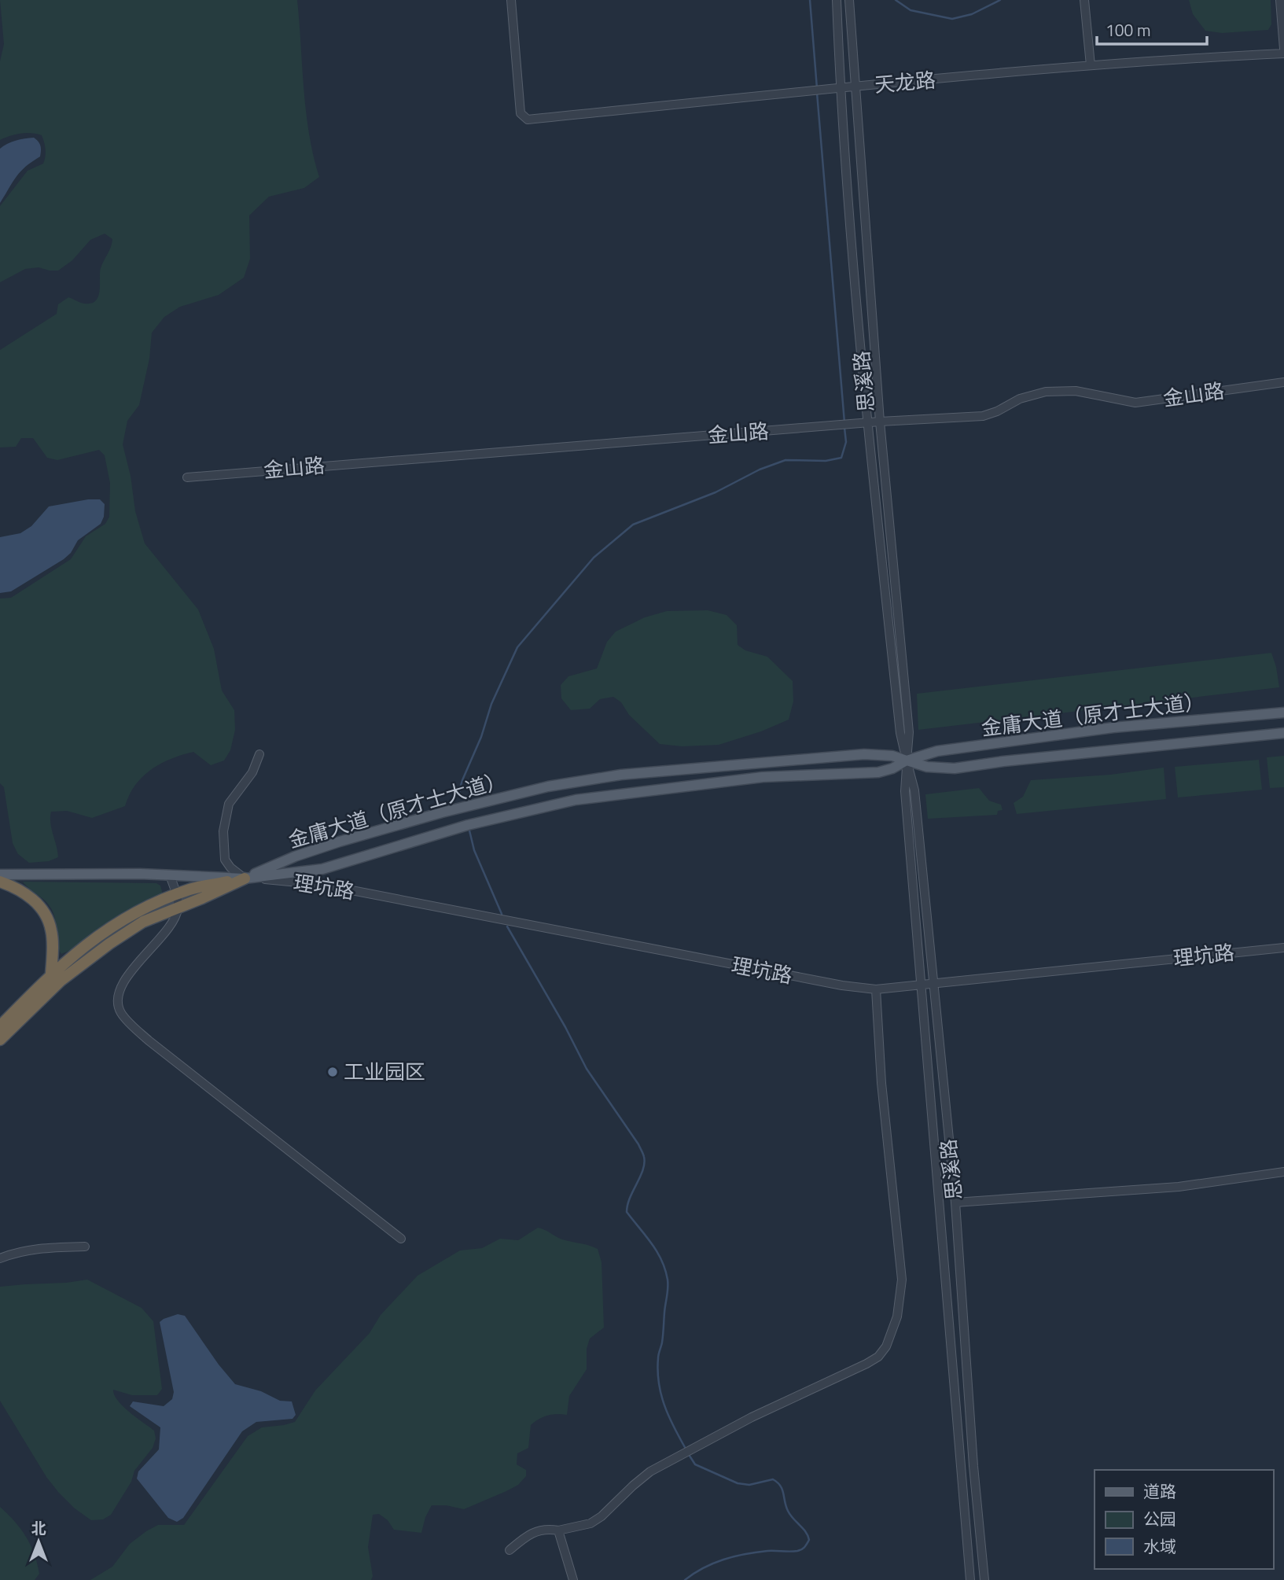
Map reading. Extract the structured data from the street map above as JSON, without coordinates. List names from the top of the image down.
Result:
{
  "streets": {
    "main road": ["金庸大道（原才士大道）"],
    "street": [
      "天龙路",
      "思溪路",
      "金山路",
      "理坑路"
    ]
  },
  "crossings": [
    ["天龙路", "思溪路"],
    ["思溪路", "金山路"],
    ["思溪路", "金庸大道（原才士大道）"],
    ["思溪路", "理坑路"],
    ["金庸大道（原才士大道）", "理坑路"]
  ],
  "places": ["工业园区"],
  "legend": ["道路", "公园", "水域"],
  "scale_bar": "100 m",
  "north": "top"
}
